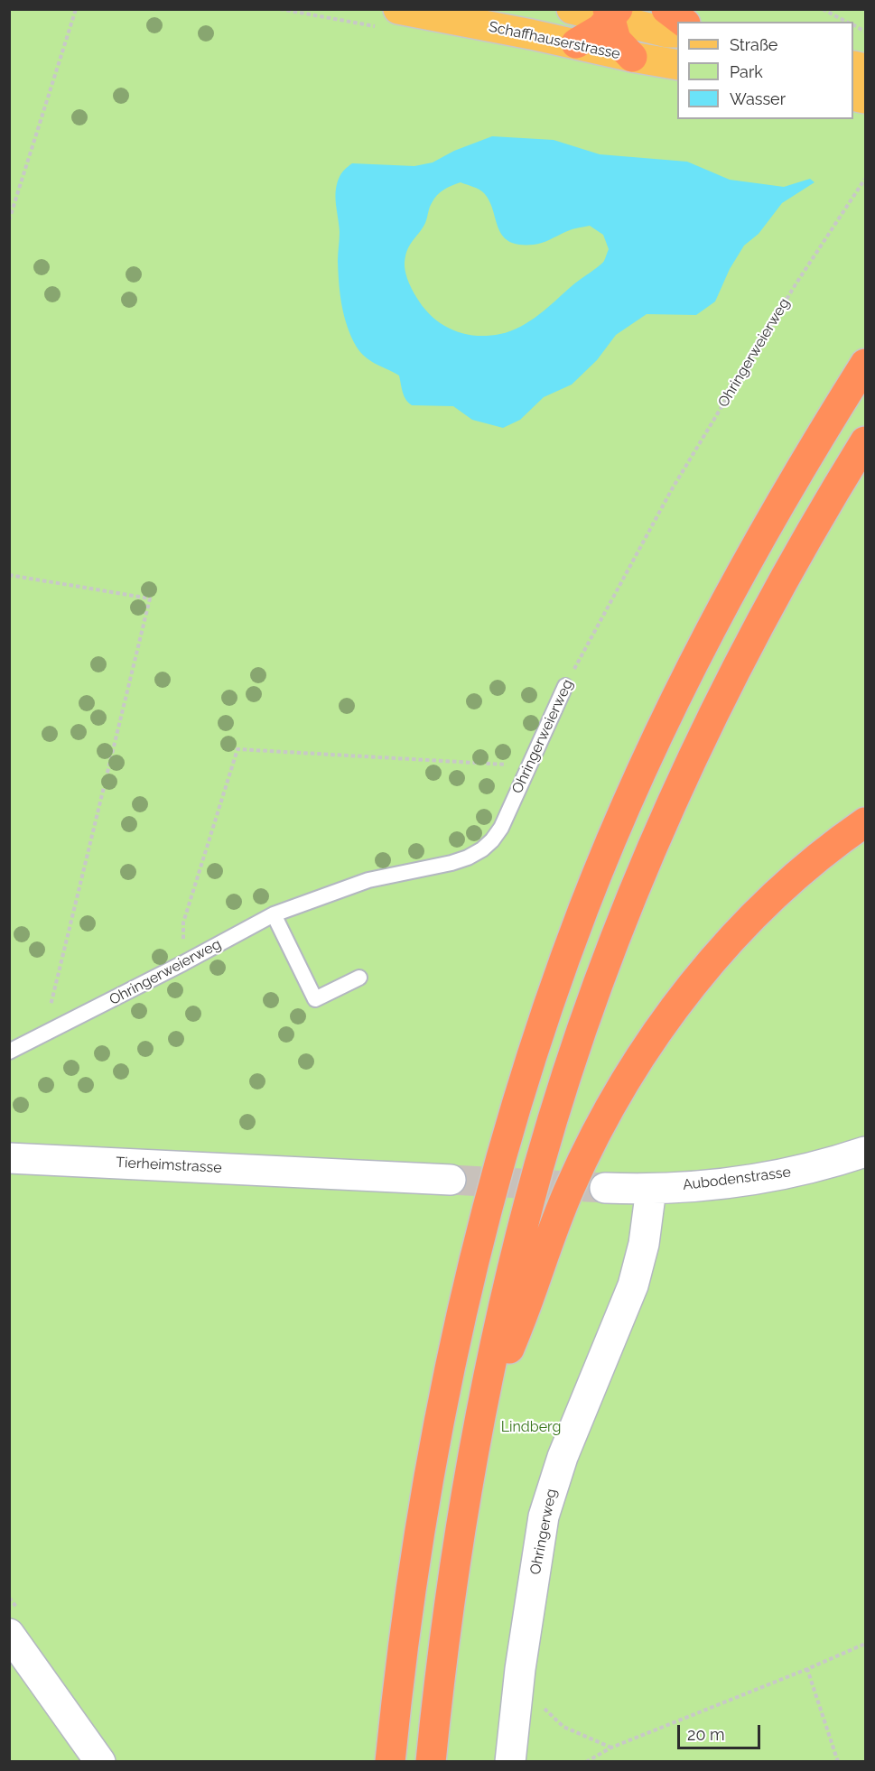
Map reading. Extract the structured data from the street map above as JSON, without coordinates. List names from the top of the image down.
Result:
{
  "streets": {
    "main road": ["Schaffhauserstrasse"],
    "street": ["Tierheimstrasse", "Aubodenstrasse", "Ohringerweg"],
    "lane": ["Ohringerweierweg"]
  },
  "crossings": [
    ["Aubodenstrasse", "Ohringerweg"]
  ],
  "parks": ["Lindberg"],
  "legend": ["Straße", "Park", "Wasser"],
  "scale_bar": "20 m"
}
